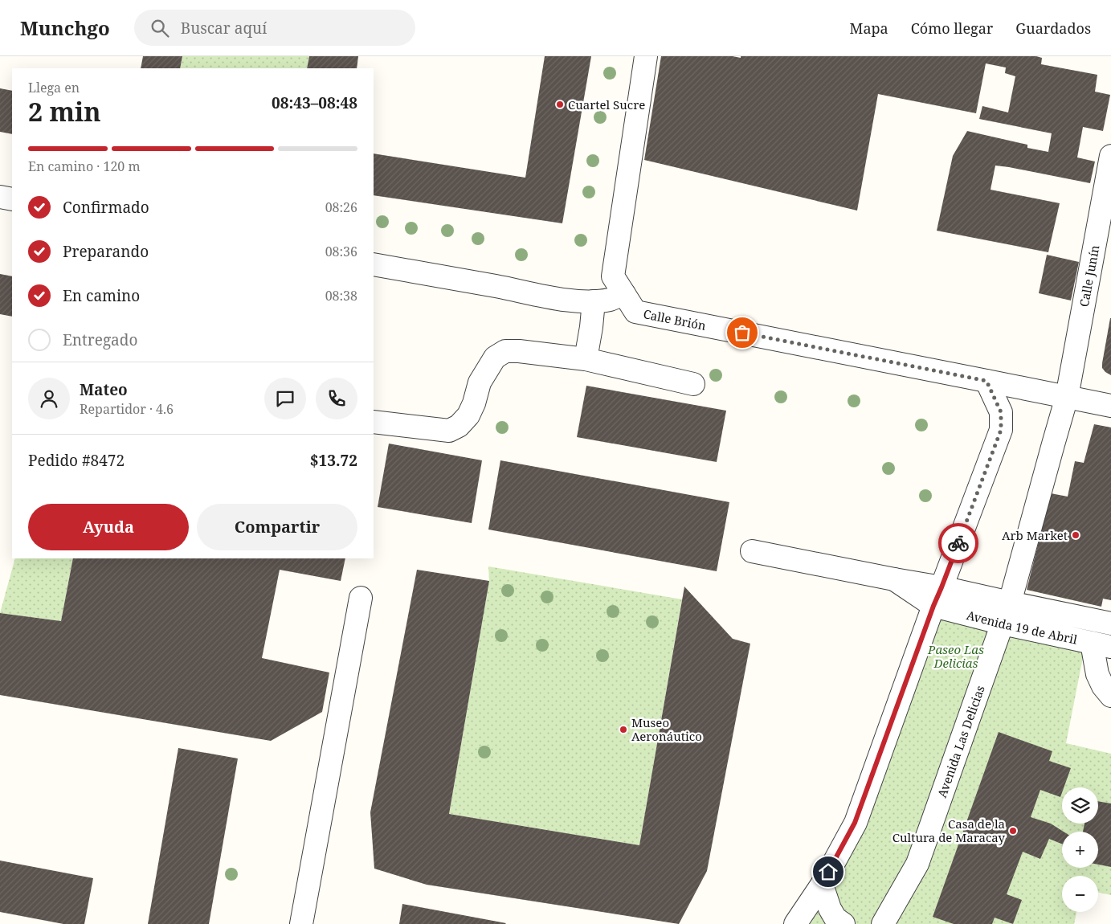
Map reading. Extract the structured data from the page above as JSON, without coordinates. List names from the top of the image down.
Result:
{
  "streets": {
    "street": [
      "Calle Junín",
      "Calle Brión",
      "Avenida 19 de Abril",
      "Avenida Las Delicias"
    ]
  },
  "crossings": [
    ["Calle Junín", "Calle Brión"],
    ["Avenida 19 de Abril", "Avenida Las Delicias"]
  ],
  "parks": ["Paseo Las Delicias"],
  "places": [
    "Cuartel Sucre",
    "Arb Market",
    "Museo Aeronáutico",
    "Casa de la Cultura de Maracay"
  ],
  "page": {
    "header": "Munchgo",
    "search": "Buscar aquí",
    "nav": ["Mapa", "Cómo llegar", "Guardados"],
    "heading": ["2 min", "Llega en", "08:43–08:48"],
    "panel": [
      "Mateo",
      "Repartidor · 4.6",
      "Pedido #8472",
      "$13.72"
    ],
    "bar": "En camino · 120 m",
    "list": [
      ["Confirmado", "08:26"],
      ["Preparando", "08:36"],
      ["En camino", "08:38"],
      "Entregado"
    ],
    "buttons": ["Ayuda", "Compartir"],
    "map_buttons": ["+", "−"]
  }
}
